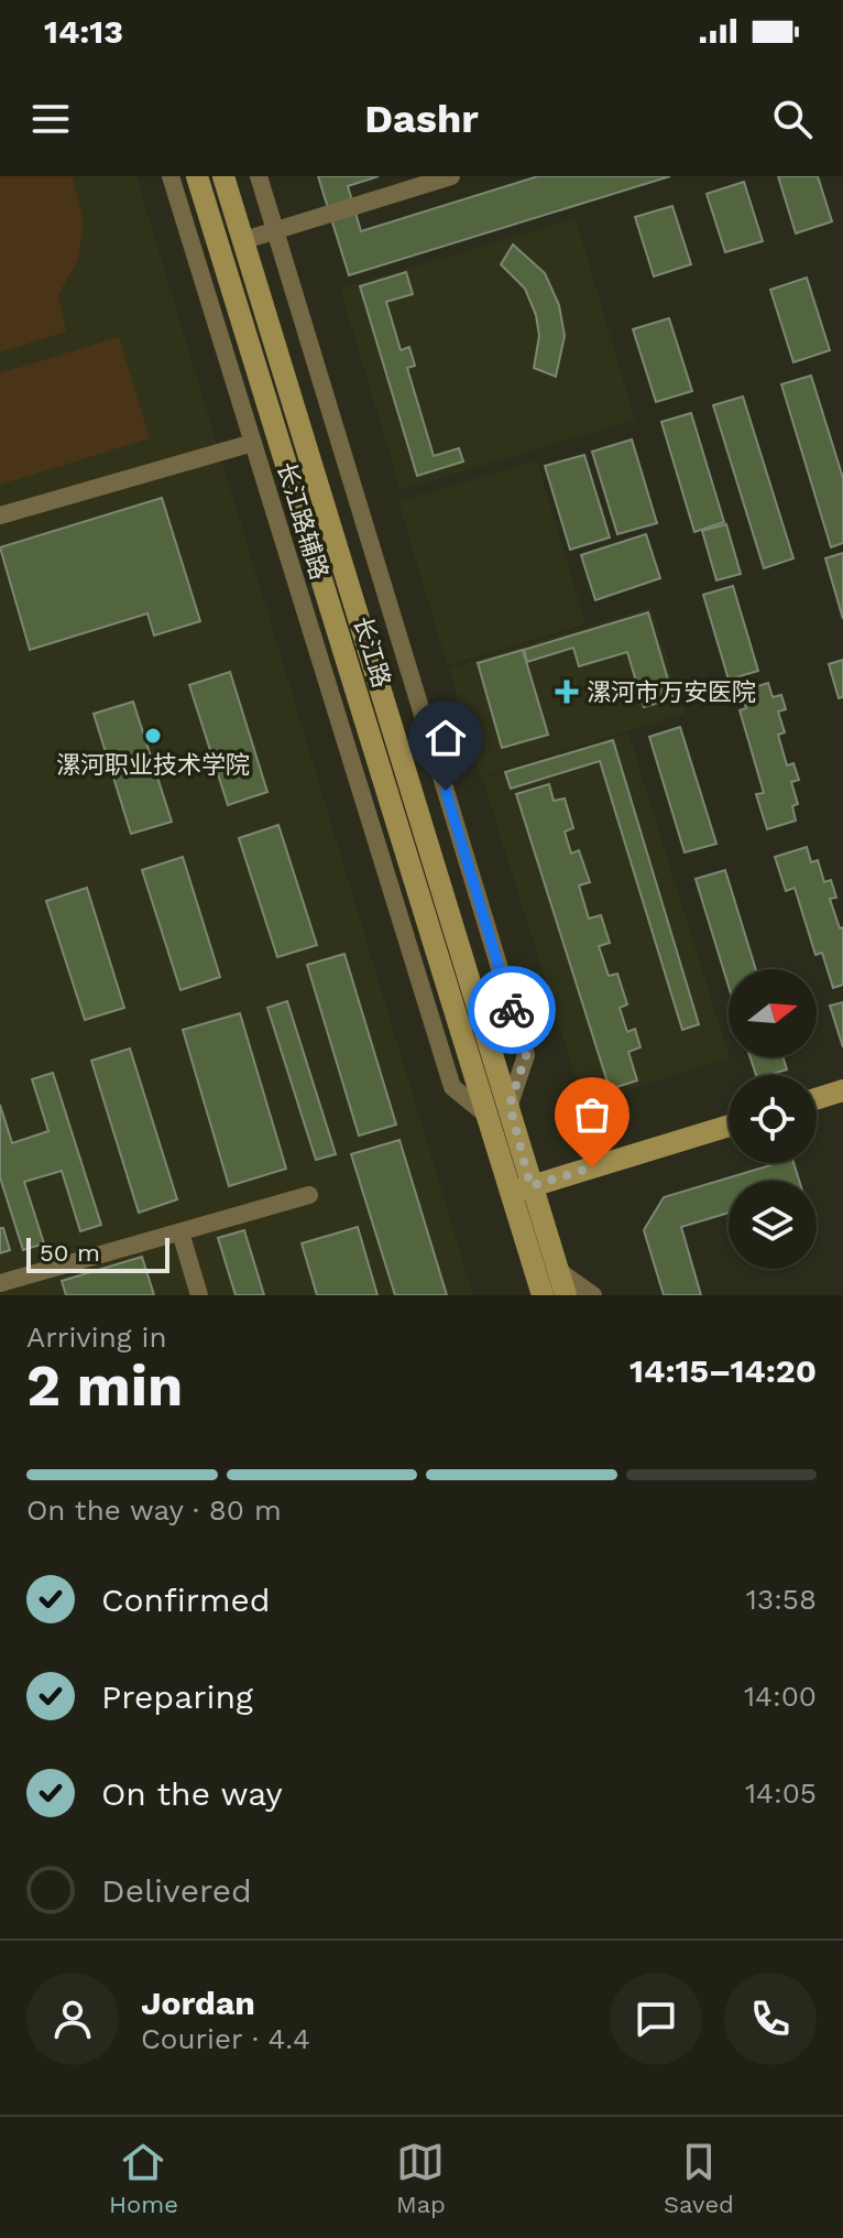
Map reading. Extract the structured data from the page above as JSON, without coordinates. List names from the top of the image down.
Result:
{
  "streets": {
    "main road": ["长江路"],
    "street": ["长江路辅路"]
  },
  "crossings": [
    ["长江路辅路", "长江路"]
  ],
  "places": {
    "health": ["漯河市万安医院"],
    "other": ["漯河职业技术学院"]
  },
  "scale_bar": "50 m",
  "north": "right",
  "page": {
    "status": "14:13",
    "header": "Dashr",
    "scale": "50 m",
    "heading": ["2 min", "Arriving in", "14:15–14:20"],
    "panel": ["Jordan", "Courier · 4.4"],
    "bar": "On the way · 80 m",
    "list": [
      ["Confirmed", "13:58"],
      ["Preparing", "14:00"],
      ["On the way", "14:05"],
      "Delivered"
    ],
    "tabs": ["Home", "Map", "Saved"]
  }
}
